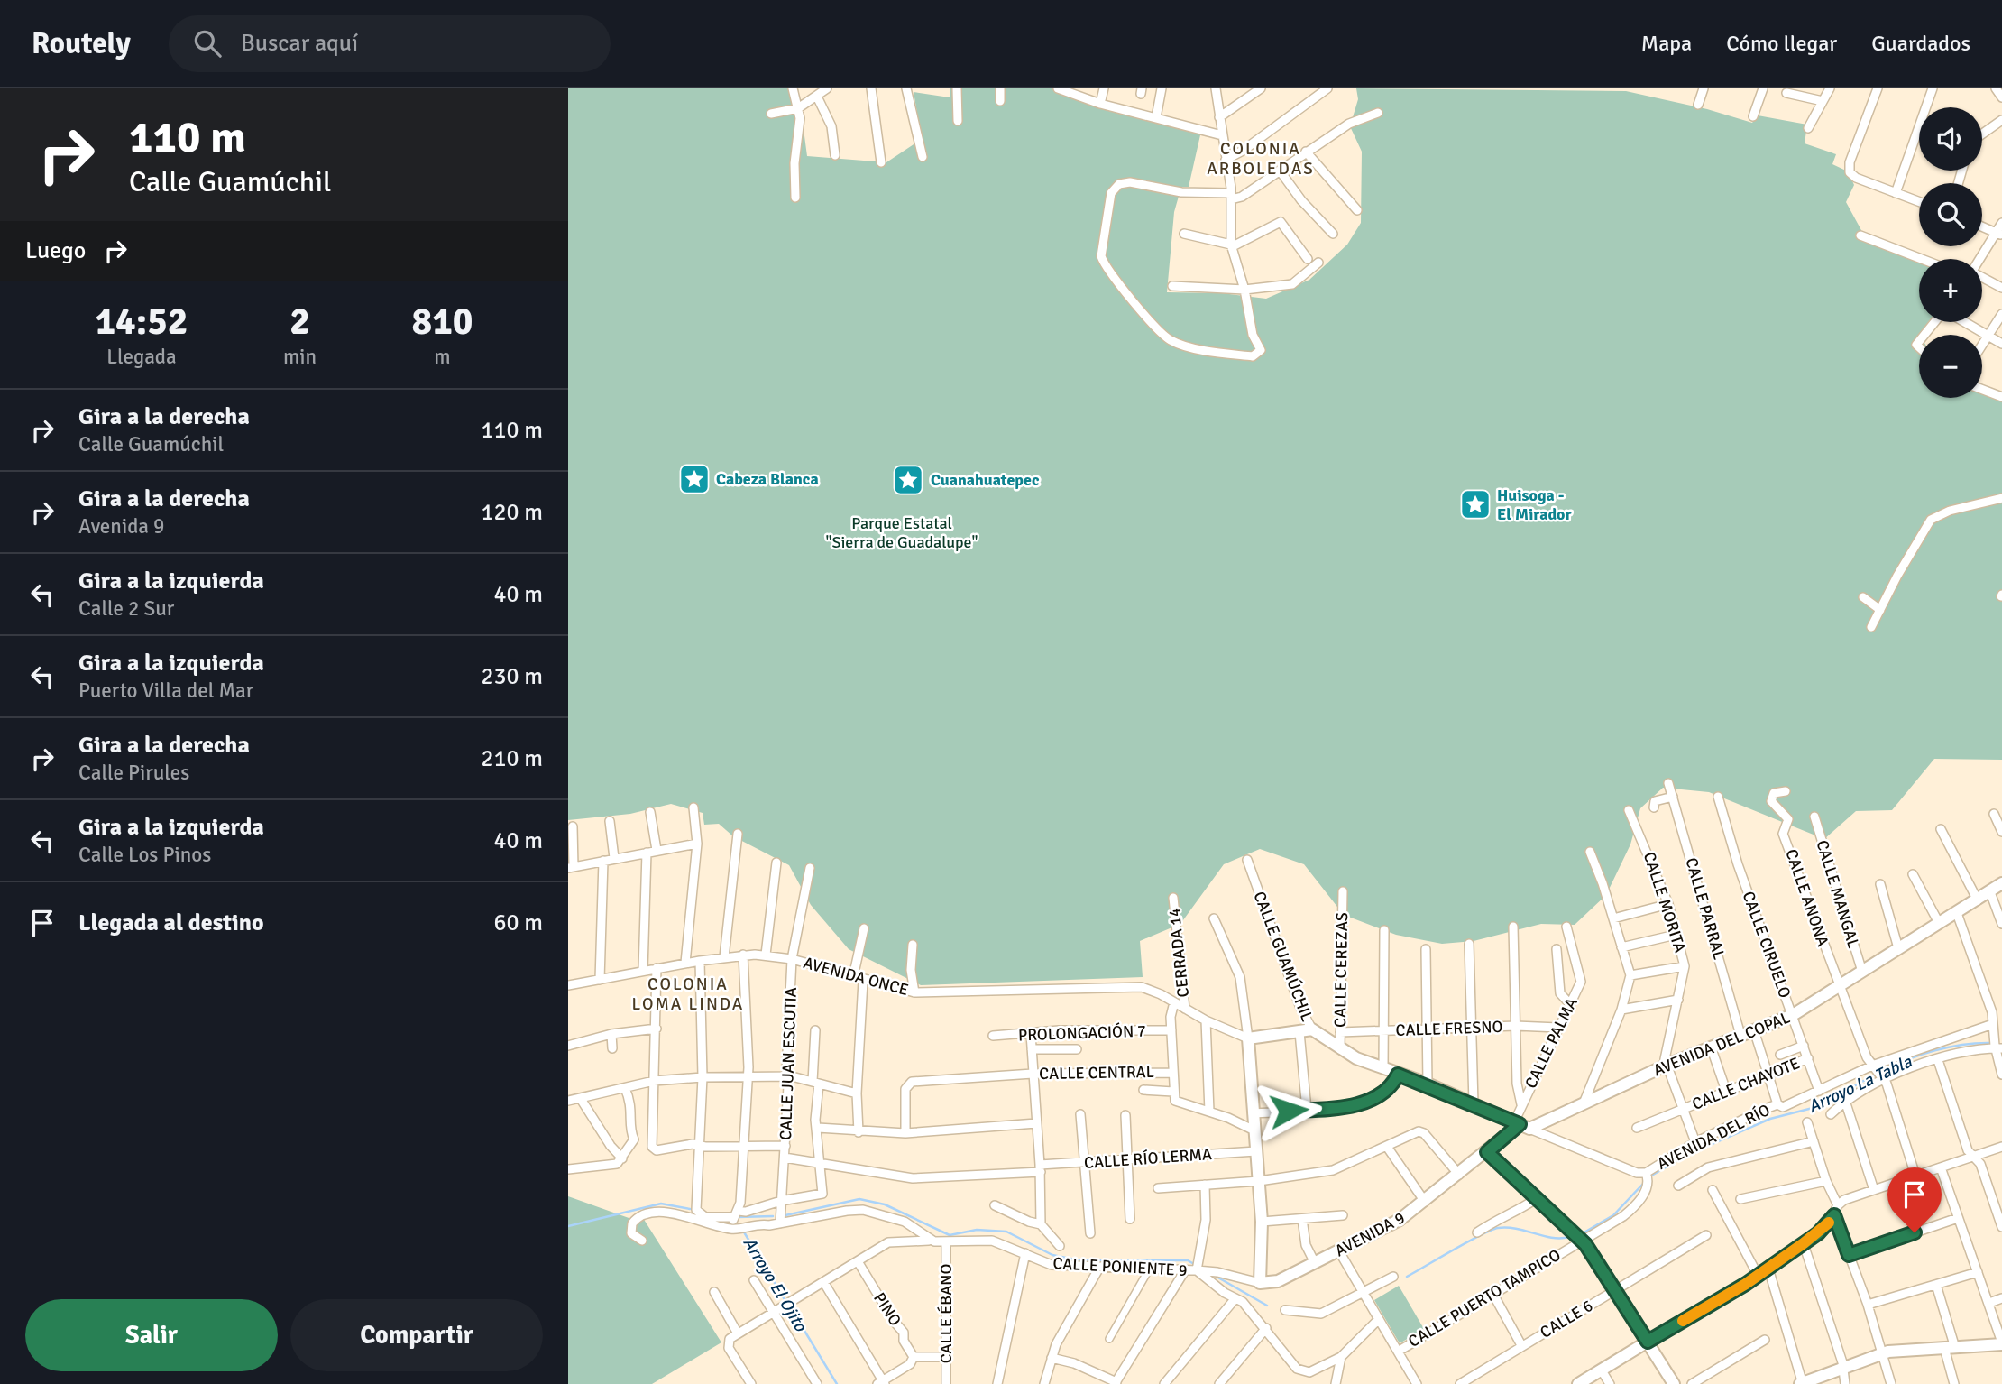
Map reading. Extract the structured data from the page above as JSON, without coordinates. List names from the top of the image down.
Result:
{
  "streets": {
    "street": [
      "CALLE MANGAL",
      "CALLE ANONA",
      "CALLE MORITA",
      "CALLE PARRAL",
      "CALLE CIRUELO",
      "CERRADA 14",
      "CALLE GUAMÚCHIL",
      "CALLE CEREZAS",
      "AVENIDA ONCE",
      "CALLE FRESNO",
      "PROLONGACIÓN 7",
      "CALLE PALMA",
      "AVENIDA DEL COPAL",
      "CALLE JUAN ESCUTIA",
      "CALLE CENTRAL",
      "CALLE CHAYOTE",
      "AVENIDA DEL RÍO",
      "CALLE RÍO LERMA",
      "AVENIDA 9",
      "CALLE PONIENTE 9",
      "CALLE PUERTO TAMPICO",
      "PINO",
      "CALLE ÉBANO",
      "CALLE 6"
    ]
  },
  "crossings": [
    ["CALLE MANGAL", "AVENIDA DEL COPAL"],
    ["CALLE ANONA", "AVENIDA DEL COPAL"],
    ["CALLE MORITA", "AVENIDA DEL COPAL"],
    ["CALLE MORITA", "CALLE CHAYOTE"],
    ["CALLE MORITA", "AVENIDA DEL RÍO"],
    ["CALLE PARRAL", "AVENIDA DEL COPAL"],
    ["CALLE CIRUELO", "AVENIDA DEL COPAL"],
    ["CALLE CIRUELO", "CALLE CHAYOTE"],
    ["CALLE CIRUELO", "AVENIDA DEL RÍO"],
    ["CERRADA 14", "AVENIDA ONCE"],
    ["CALLE GUAMÚCHIL", "CALLE CEREZAS"],
    ["CALLE GUAMÚCHIL", "CALLE PALMA"],
    ["CALLE GUAMÚCHIL", "AVENIDA DEL COPAL"],
    ["CALLE GUAMÚCHIL", "AVENIDA DEL RÍO"],
    ["CALLE GUAMÚCHIL", "AVENIDA 9"],
    ["CALLE GUAMÚCHIL", "CALLE PUERTO TAMPICO"],
    ["CALLE CEREZAS", "CALLE FRESNO"],
    ["AVENIDA ONCE", "CALLE JUAN ESCUTIA"],
    ["CALLE FRESNO", "CALLE PALMA"],
    ["CALLE PALMA", "AVENIDA DEL COPAL"],
    ["CALLE PALMA", "AVENIDA 9"],
    ["AVENIDA DEL COPAL", "AVENIDA 9"],
    ["CALLE JUAN ESCUTIA", "CALLE RÍO LERMA"],
    ["CALLE JUAN ESCUTIA", "CALLE PONIENTE 9"],
    ["AVENIDA DEL RÍO", "CALLE PUERTO TAMPICO"],
    ["AVENIDA 9", "CALLE PONIENTE 9"],
    ["CALLE PONIENTE 9", "CALLE ÉBANO"]
  ],
  "districts": ["COLONIA ARBOLEDAS", "COLONIA LOMA LINDA"],
  "water": ["Arroyo La Tabla", "Arroyo El Ojito"],
  "parks": ["Parque Estatal \"Sierra de Guadalupe\""],
  "places": {
    "place": ["Cabeza Blanca", "Cuanahuatepec", "Huisoga - El Mirador"]
  },
  "page": {
    "header": "Routely",
    "search": "Buscar aquí",
    "nav": ["Mapa", "Cómo llegar", "Guardados"],
    "turn": ["110 m", "Calle Guamúchil"],
    "map_buttons": ["+", "−"],
    "then": "Luego",
    "eta": [
      "14:52",
      "Llegada",
      "2",
      "min",
      "810",
      "m"
    ],
    "list": [
      {
        "name": "Gira a la derecha",
        "note": "Calle Guamúchil",
        "value": "110 m"
      },
      {
        "name": "Gira a la derecha",
        "note": "Avenida 9",
        "value": "120 m"
      },
      {
        "name": "Gira a la izquierda",
        "note": "Calle 2 Sur",
        "value": "40 m"
      },
      {
        "name": "Gira a la izquierda",
        "note": "Puerto Villa del Mar",
        "value": "230 m"
      },
      {
        "name": "Gira a la derecha",
        "note": "Calle Pirules",
        "value": "210 m"
      },
      {
        "name": "Gira a la izquierda",
        "note": "Calle Los Pinos",
        "value": "40 m"
      },
      {
        "name": "Llegada al destino",
        "value": "60 m"
      }
    ],
    "buttons": ["Salir", "Compartir"]
  }
}
